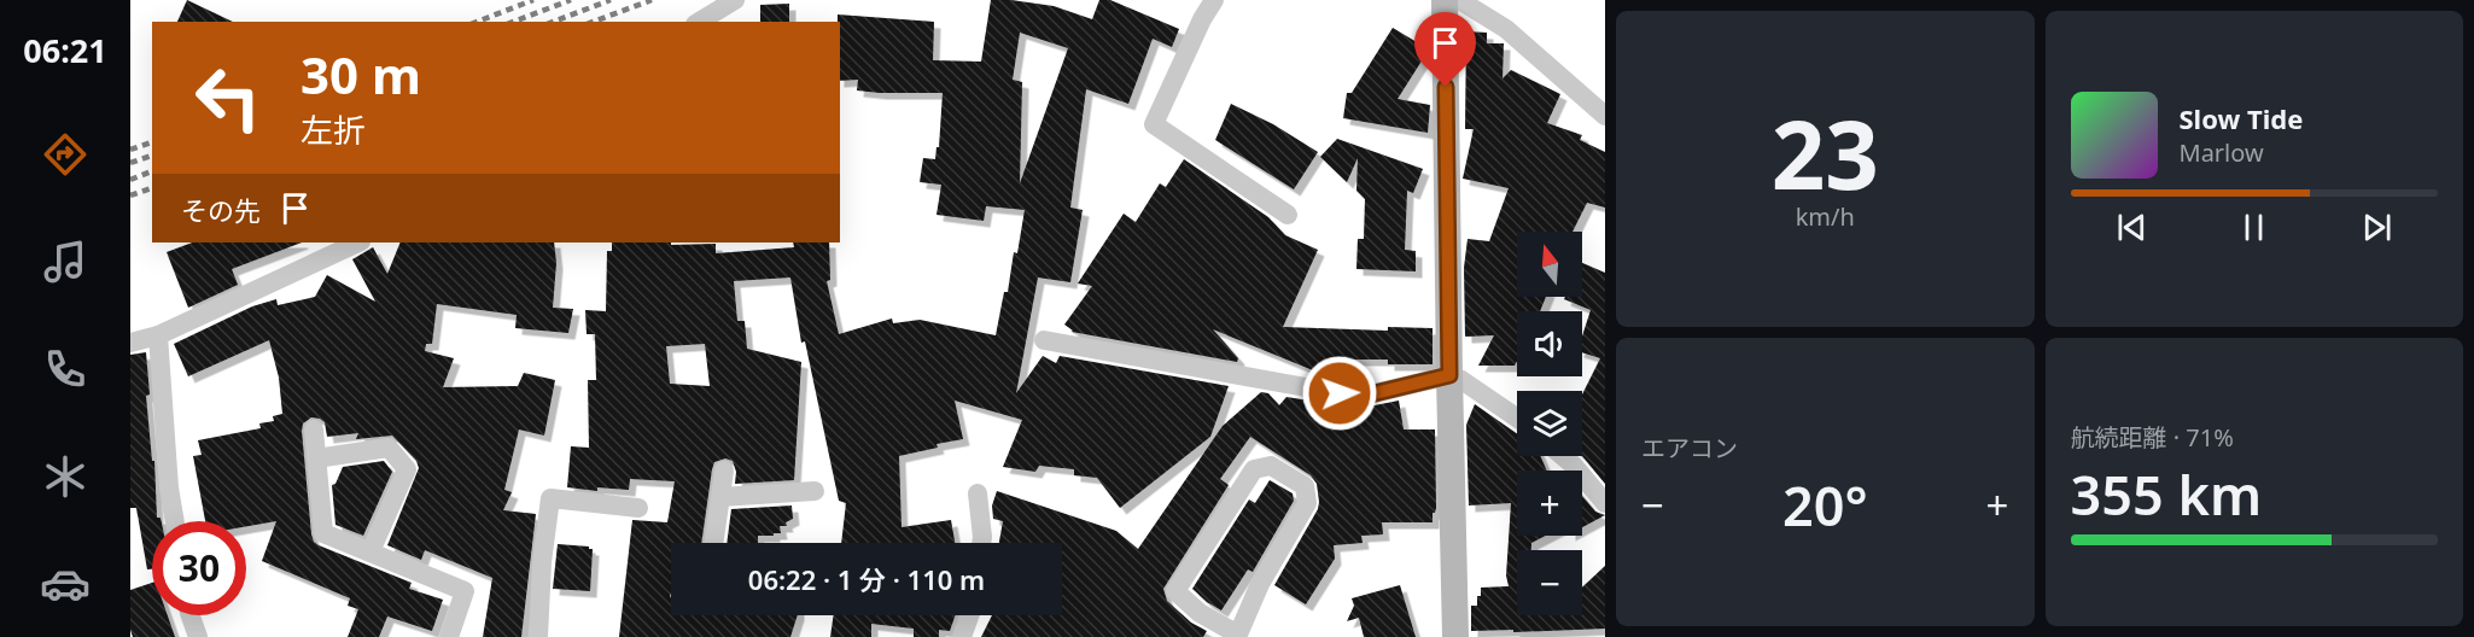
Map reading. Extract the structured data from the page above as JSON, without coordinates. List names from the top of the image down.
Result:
{
  "north": "top",
  "page": {
    "tabs": "06:21",
    "tile": [
      ["23", "km/h"],
      "エアコン",
      ["航続距離 · 71%", "355 km"]
    ],
    "turn": ["30 m", "左折"],
    "song": ["Slow Tide", "Marlow"],
    "then": "その先",
    "map_buttons": ["+", "−"],
    "heat": ["−", "20°", "+"],
    "limit": "30",
    "trip": "06:22 · 1 分 · 110 m"
  }
}
